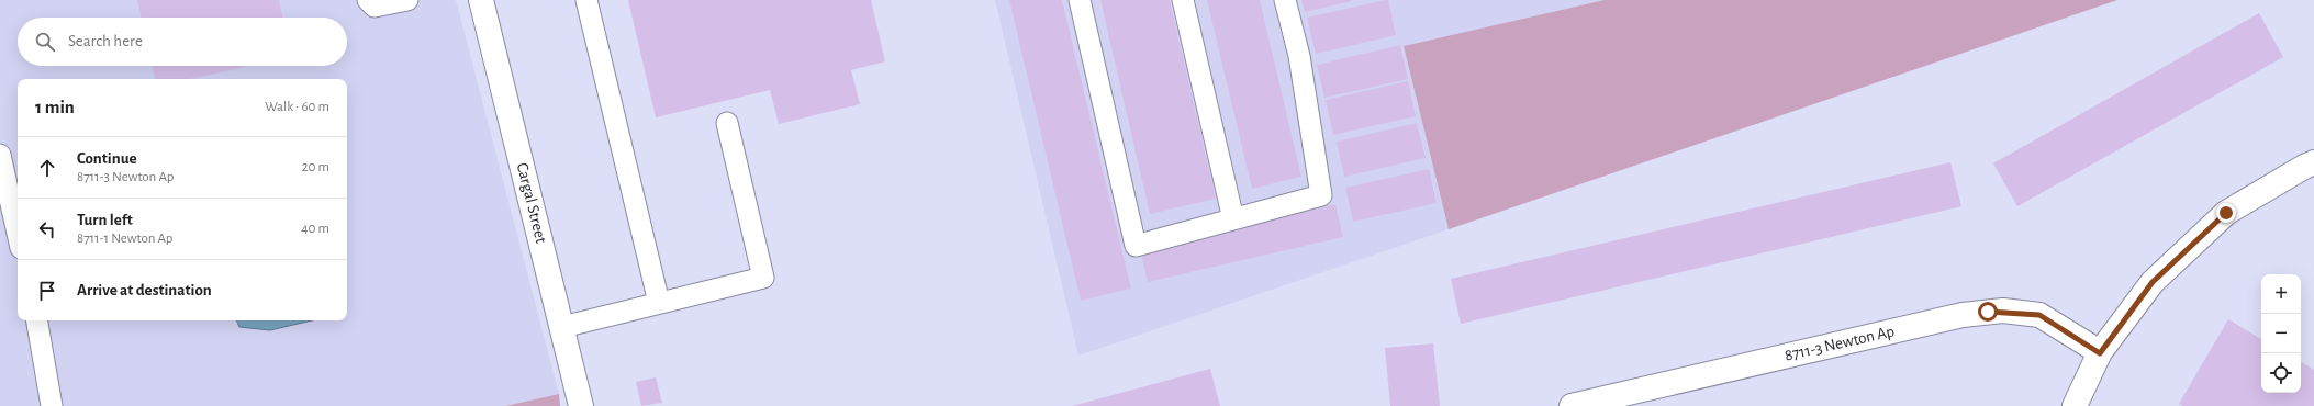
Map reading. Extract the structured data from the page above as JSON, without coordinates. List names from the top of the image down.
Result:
{
  "streets": {
    "street": ["Cargal Street", "8711-3 Newton Ap"]
  },
  "page": {
    "search": "Search here",
    "heading": ["1 min", "Walk · 60 m"],
    "list": [
      ["Continue", "8711-3 Newton Ap", "20 m"],
      ["Turn left", "8711-1 Newton Ap", "40 m"],
      "Arrive at destination"
    ],
    "map_buttons": ["+", "−"]
  }
}
